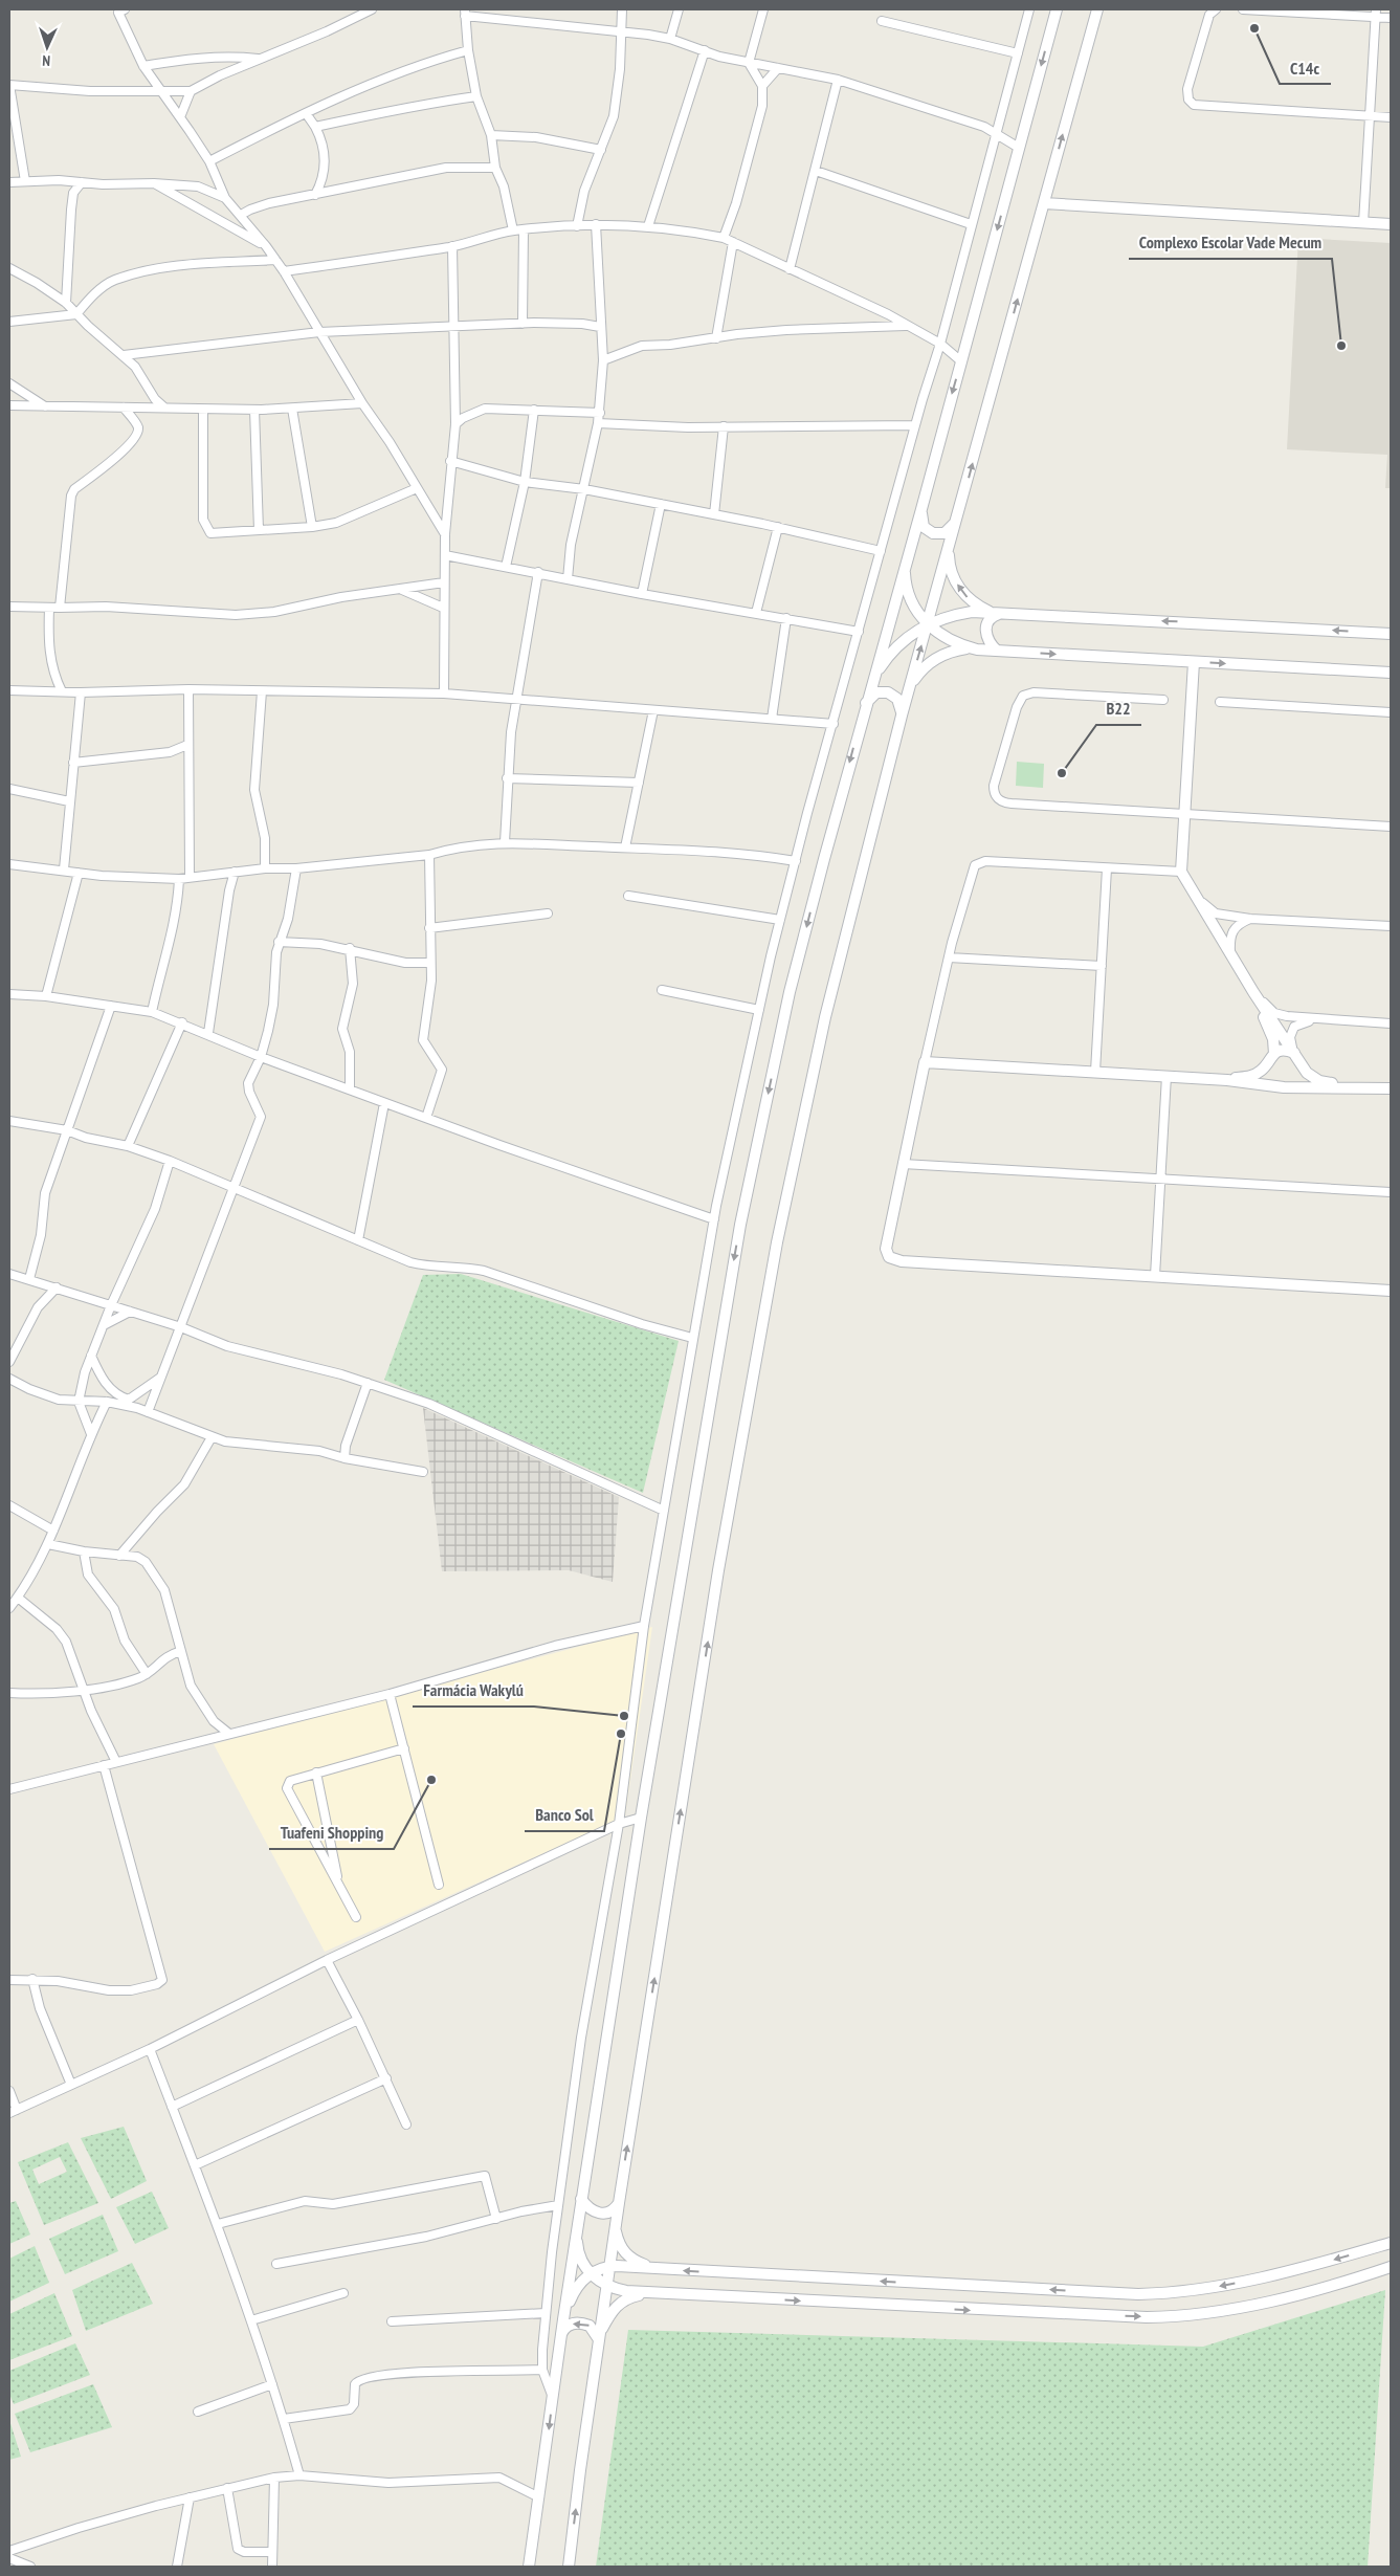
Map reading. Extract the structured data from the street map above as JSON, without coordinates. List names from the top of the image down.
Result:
{
  "places": [
    "C14c",
    "Complexo Escolar Vade Mecum",
    "B22",
    "Farmácia Wakylú",
    "Banco Sol",
    "Tuafeni Shopping"
  ],
  "north": "bottom"
}
